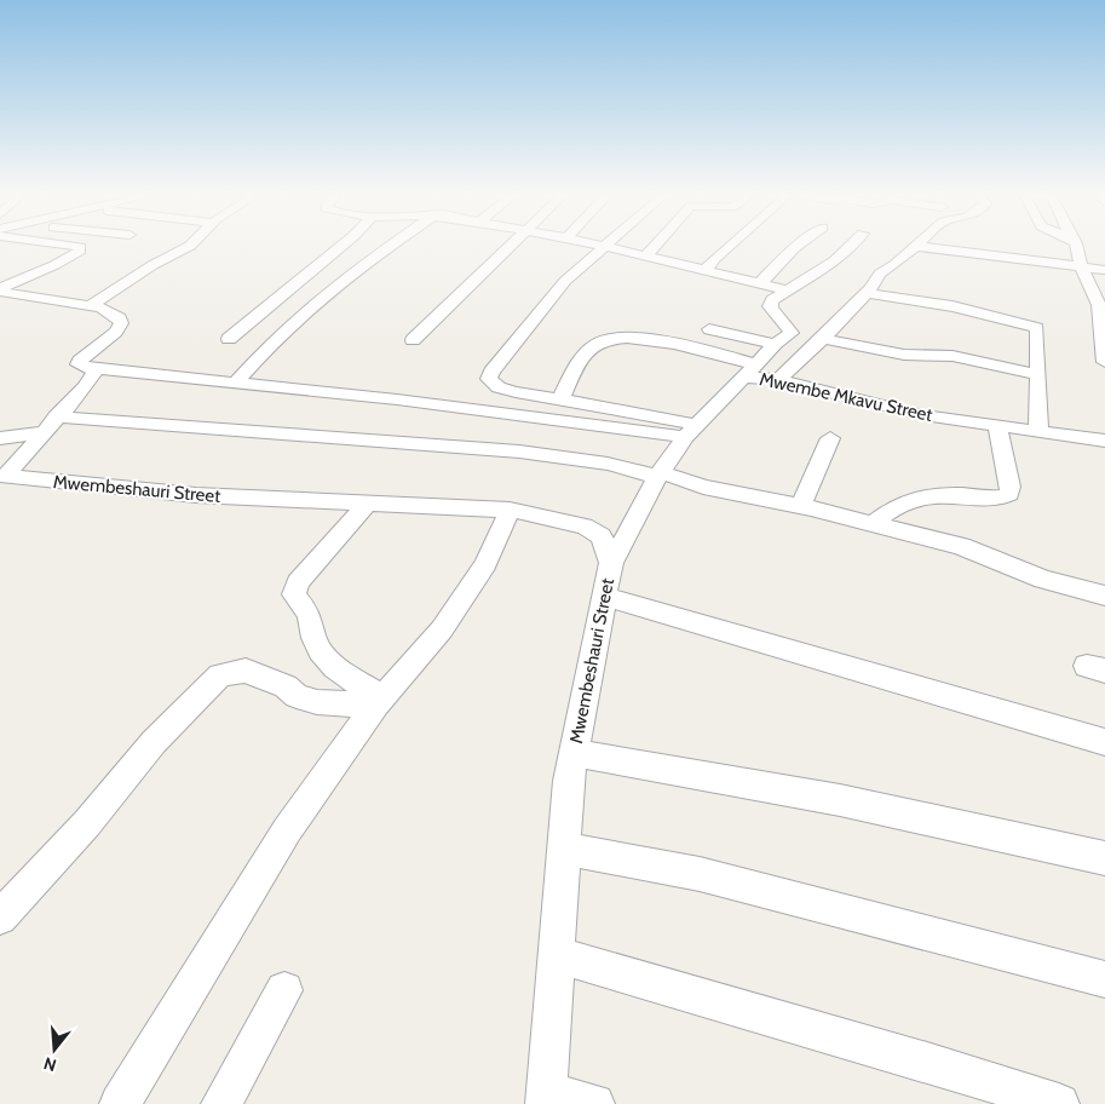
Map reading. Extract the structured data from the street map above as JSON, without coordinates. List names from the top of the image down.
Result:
{
  "streets": {
    "street": ["Mwembe Mkavu Street", "Mwembeshauri Street"]
  },
  "crossings": [
    ["Mwembe Mkavu Street", "Mwembeshauri Street"]
  ],
  "north": "bottom"
}
